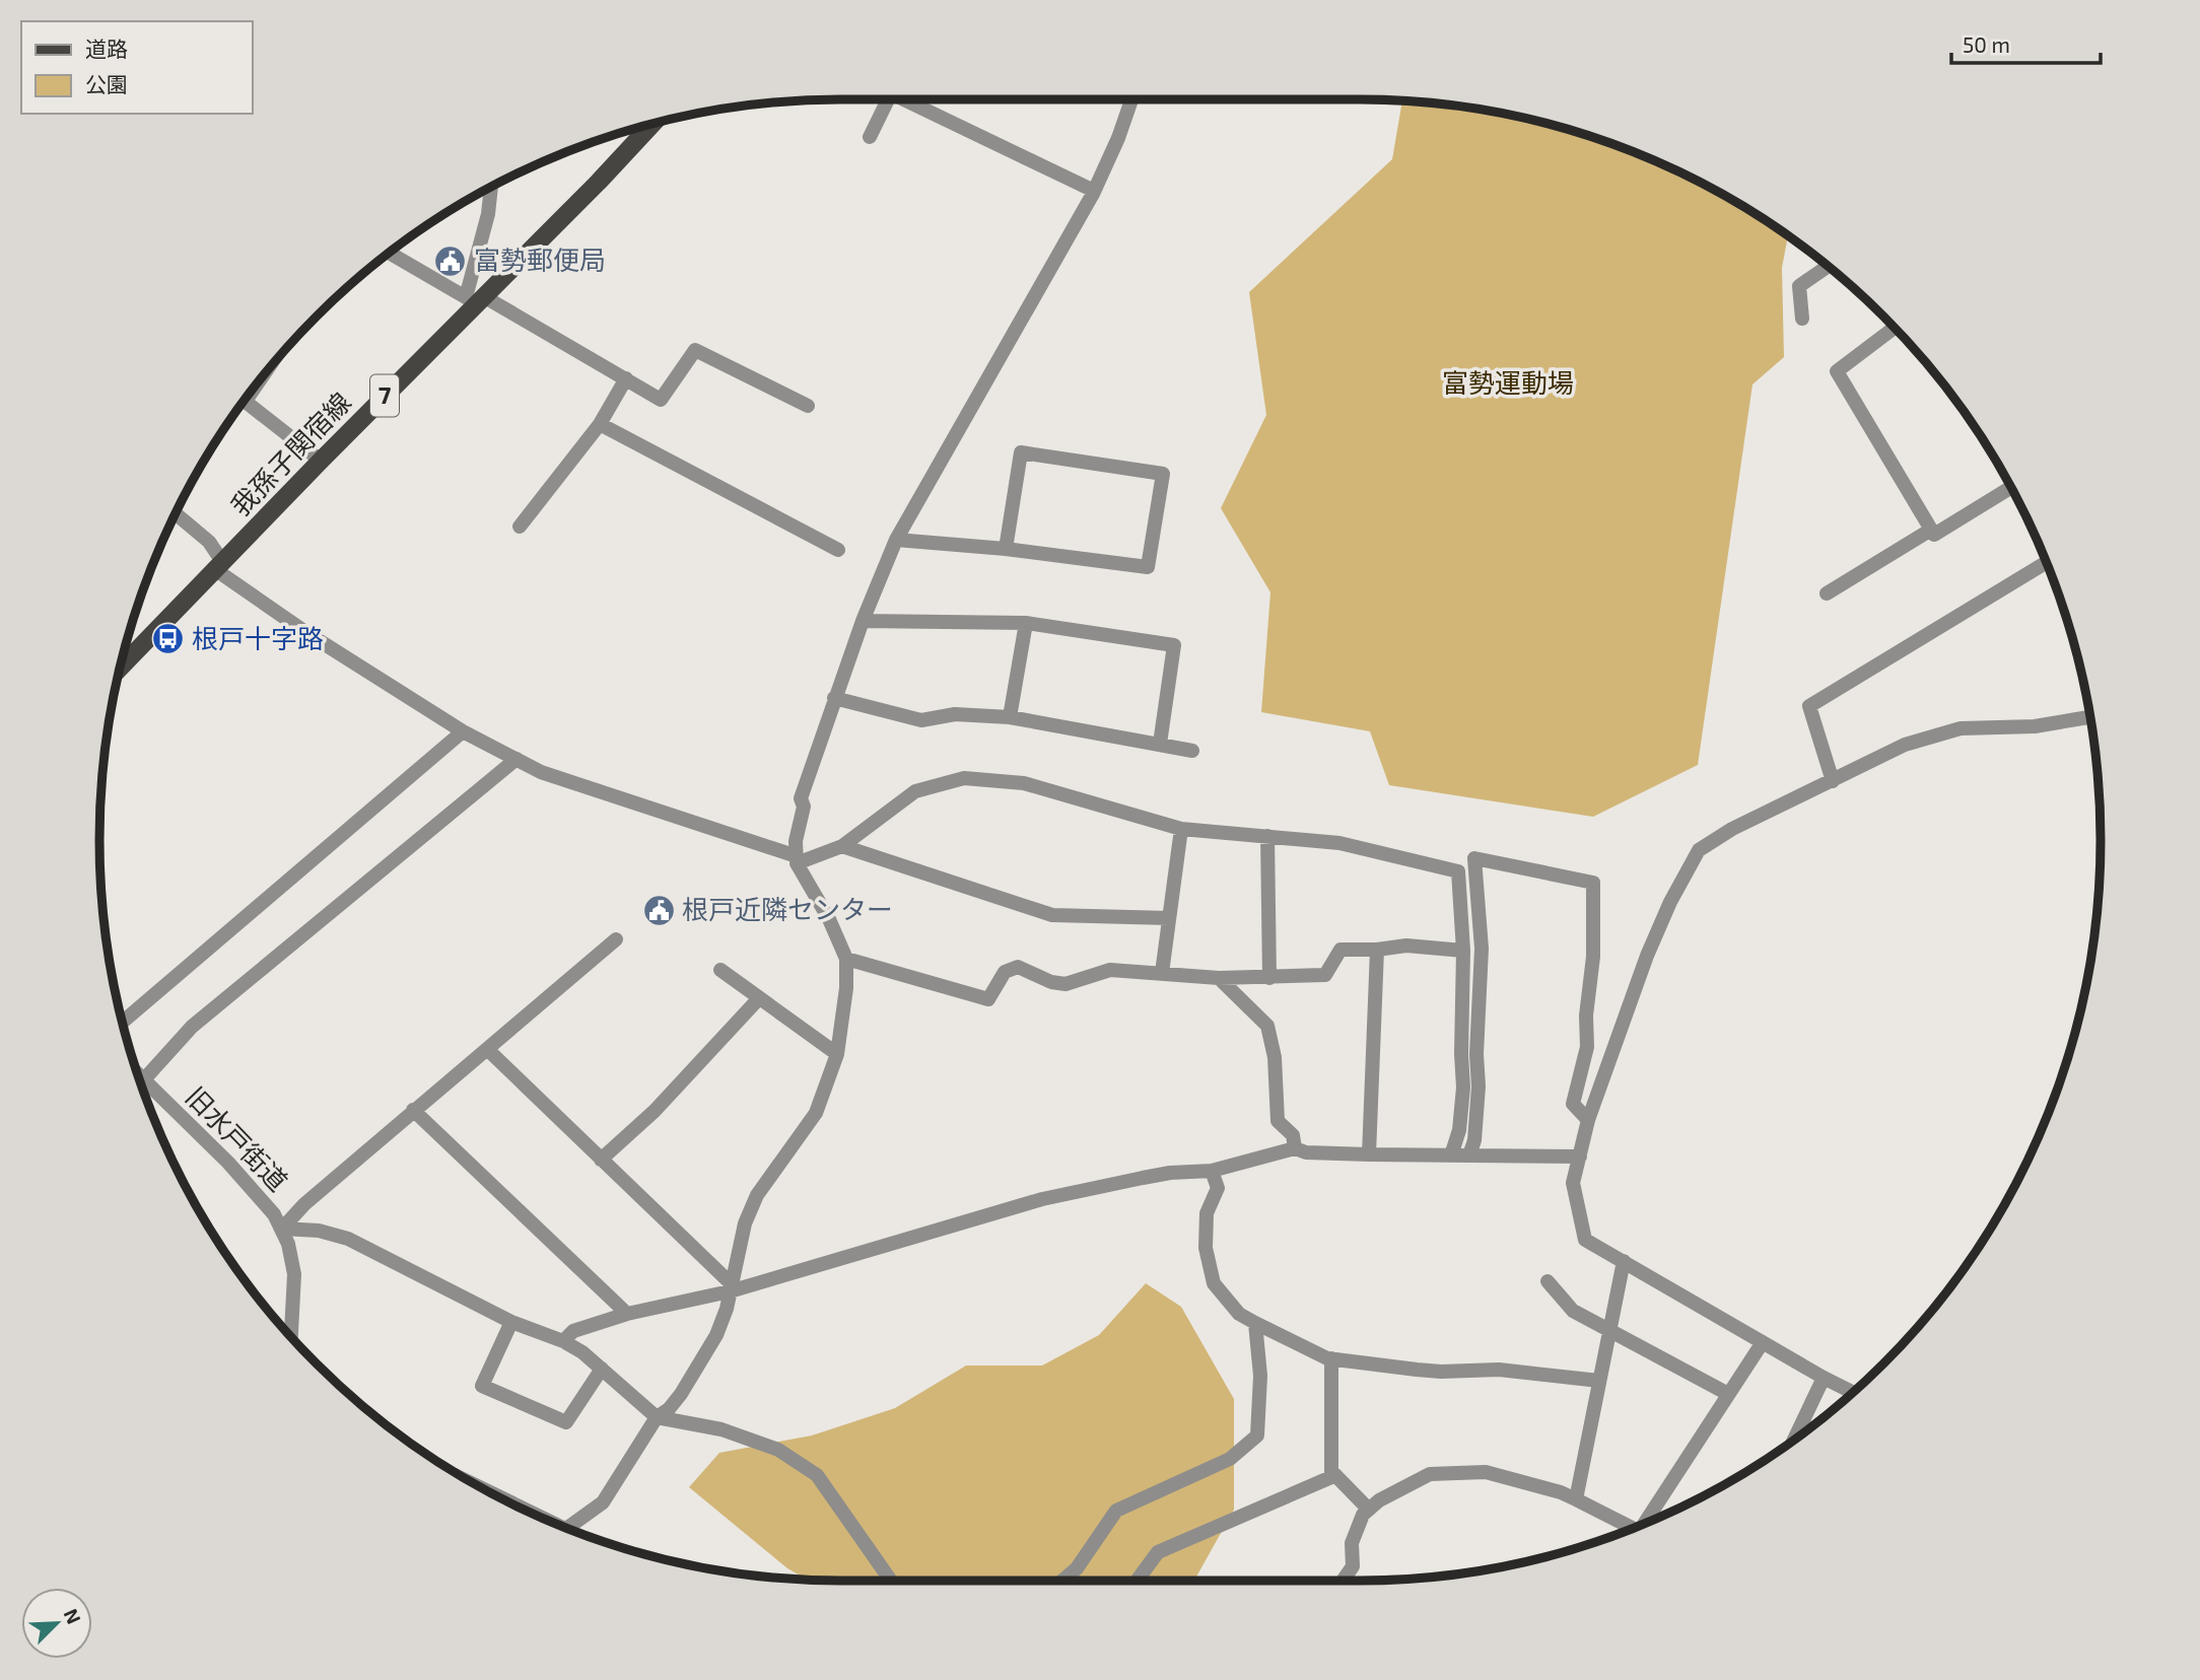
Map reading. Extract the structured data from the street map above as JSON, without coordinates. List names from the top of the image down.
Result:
{
  "streets": {
    "main road": ["7", "我孫子関宿線"],
    "street": ["旧水戸街道"]
  },
  "parks": ["富勢運動場"],
  "places": {
    "public building": ["富勢郵便局", "根戸近隣センター"],
    "bus stop": ["根戸十字路"]
  },
  "legend": ["道路", "公園"],
  "scale_bar": "50 m",
  "north": "top right"
}
